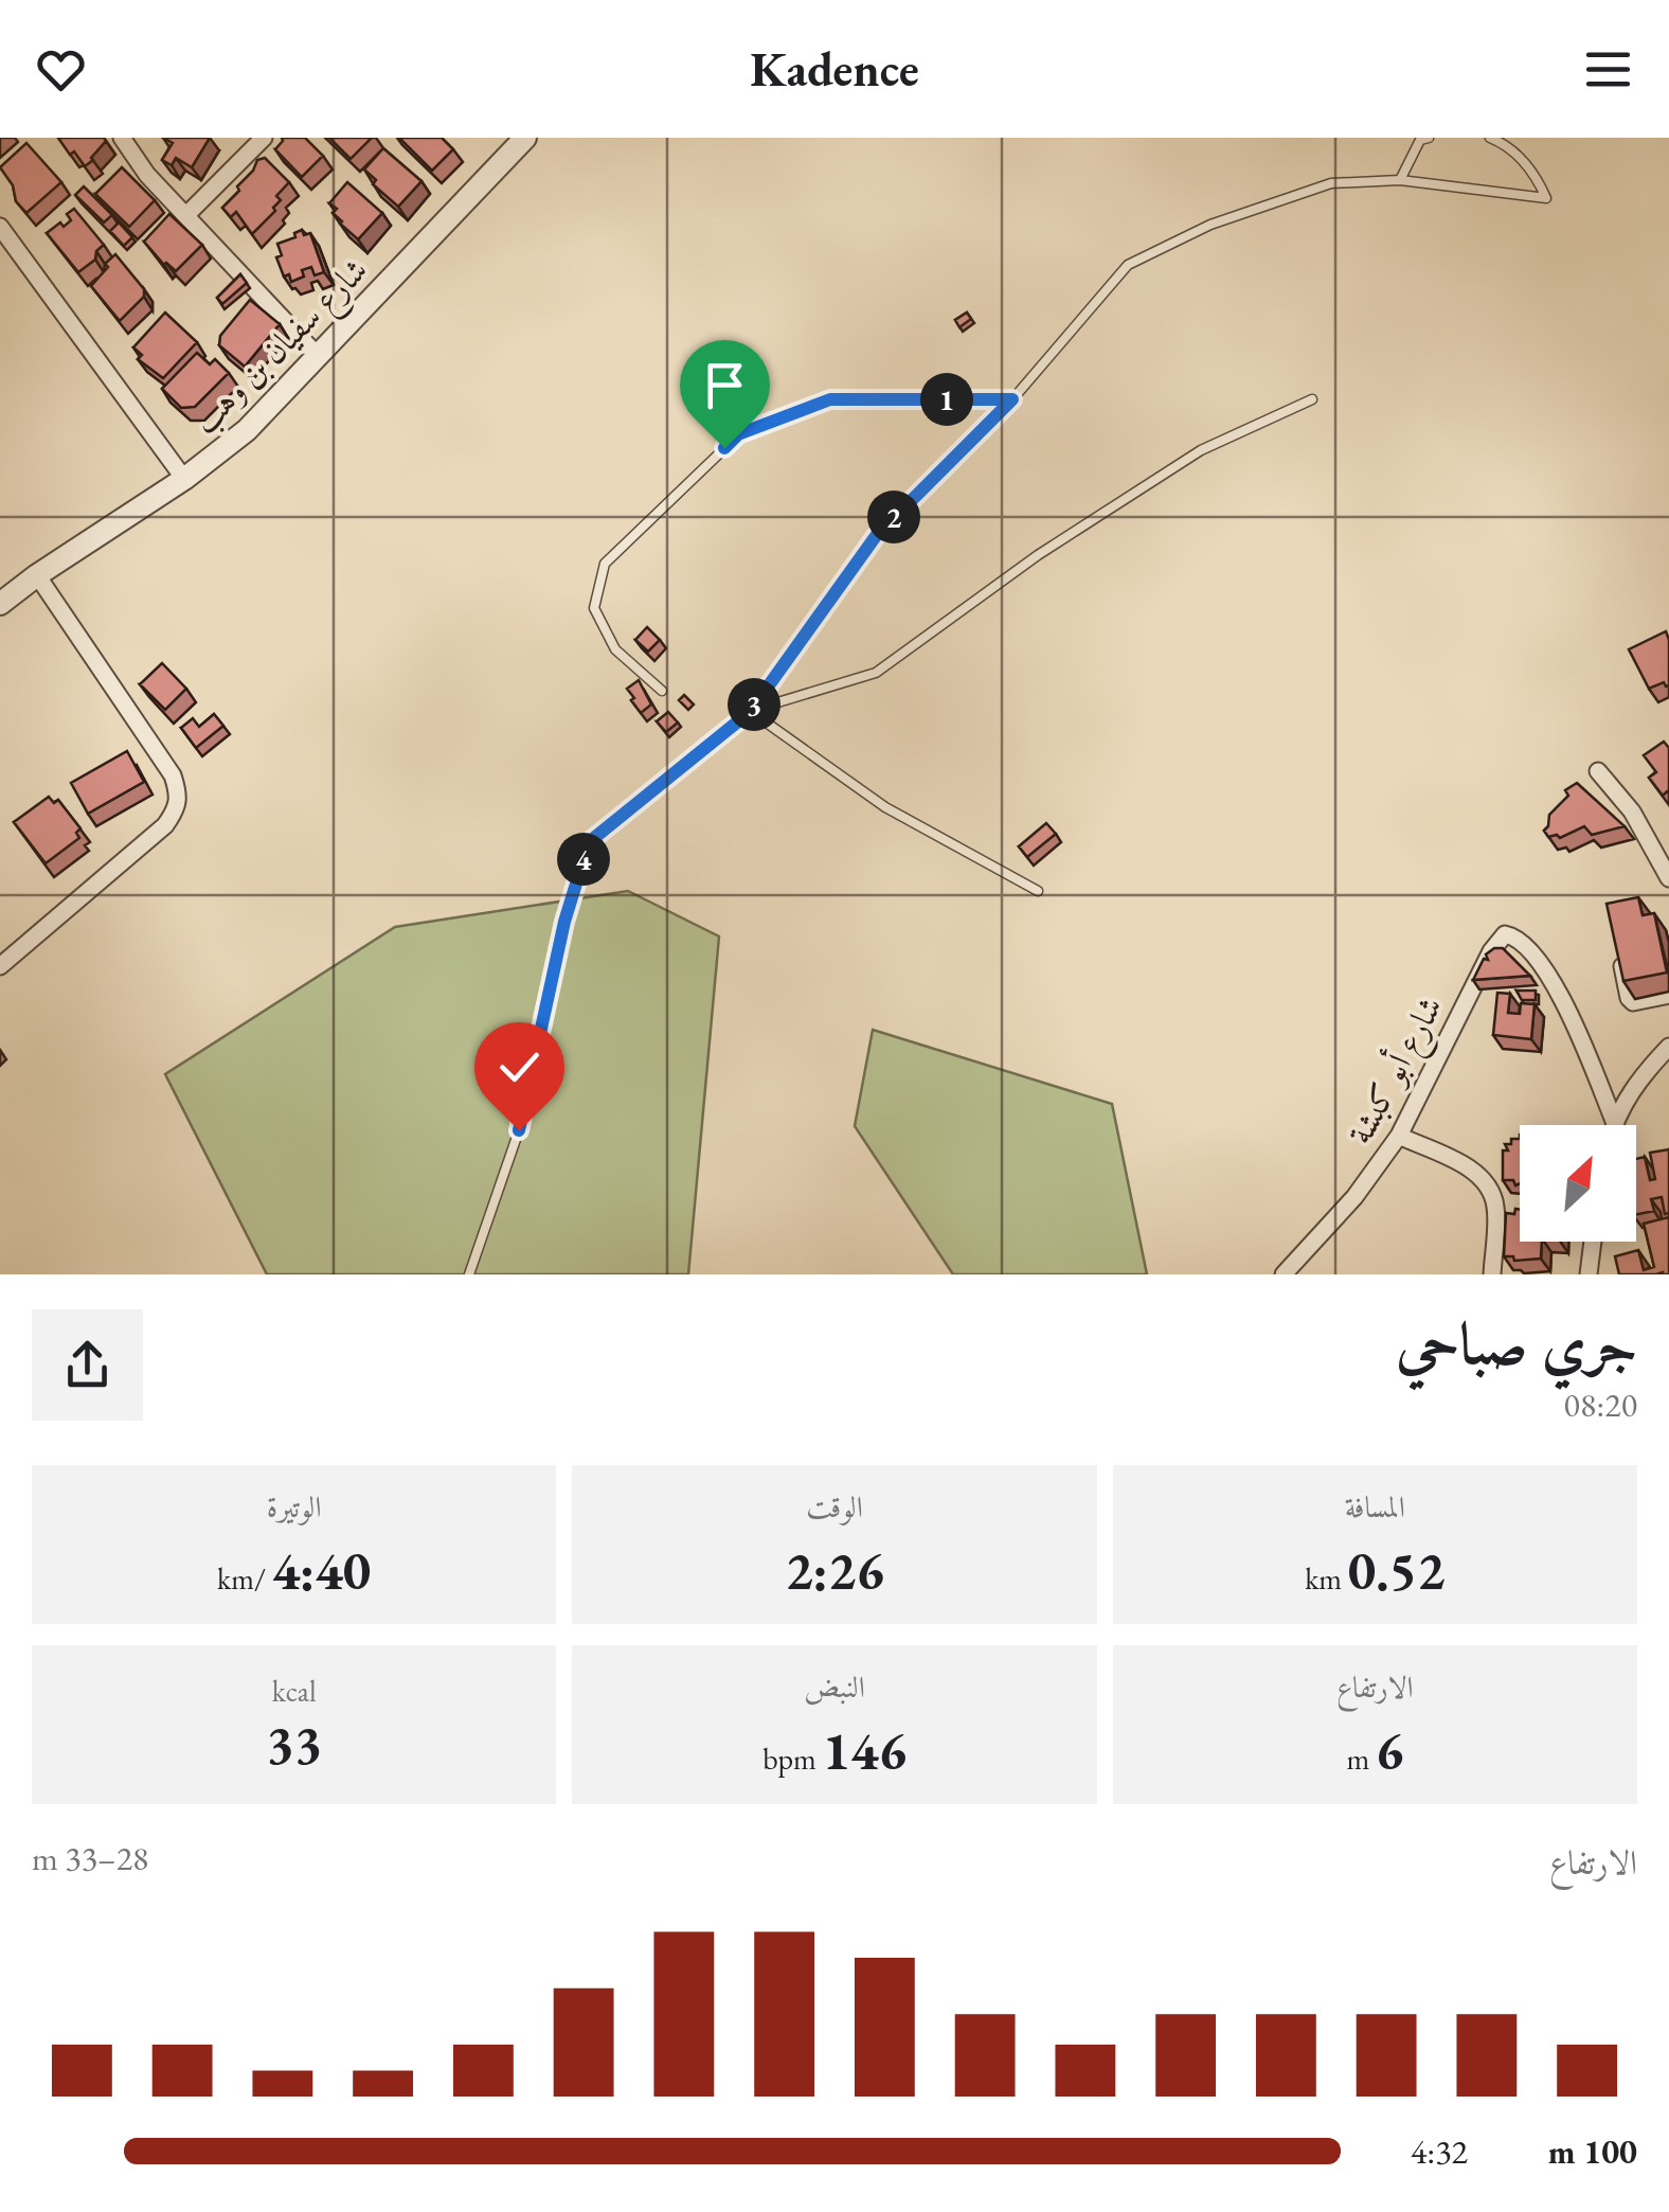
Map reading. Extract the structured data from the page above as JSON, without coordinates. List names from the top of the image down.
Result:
{
  "streets": {
    "street": ["شارع سفيان بن وهب", "شارع أبو كبشة"]
  },
  "north": "top right",
  "page": {
    "header": "Kadence",
    "pins": [
      "1",
      "2",
      "3",
      "4"
    ],
    "heading": ["جري صباحي", "08:20"],
    "stats": [
      ["المسافة", "0.52 km"],
      ["الوقت", "2:26"],
      ["الوتيرة", "4:40 /km"],
      ["الارتفاع", "6 m"],
      ["النبض", "146 bpm"],
      ["kcal", "33"]
    ],
    "chart": ["الارتفاع", "28–33 m"],
    "list": [
      {
        "name": "100 m",
        "note": "4:32"
      }
    ]
  }
}
